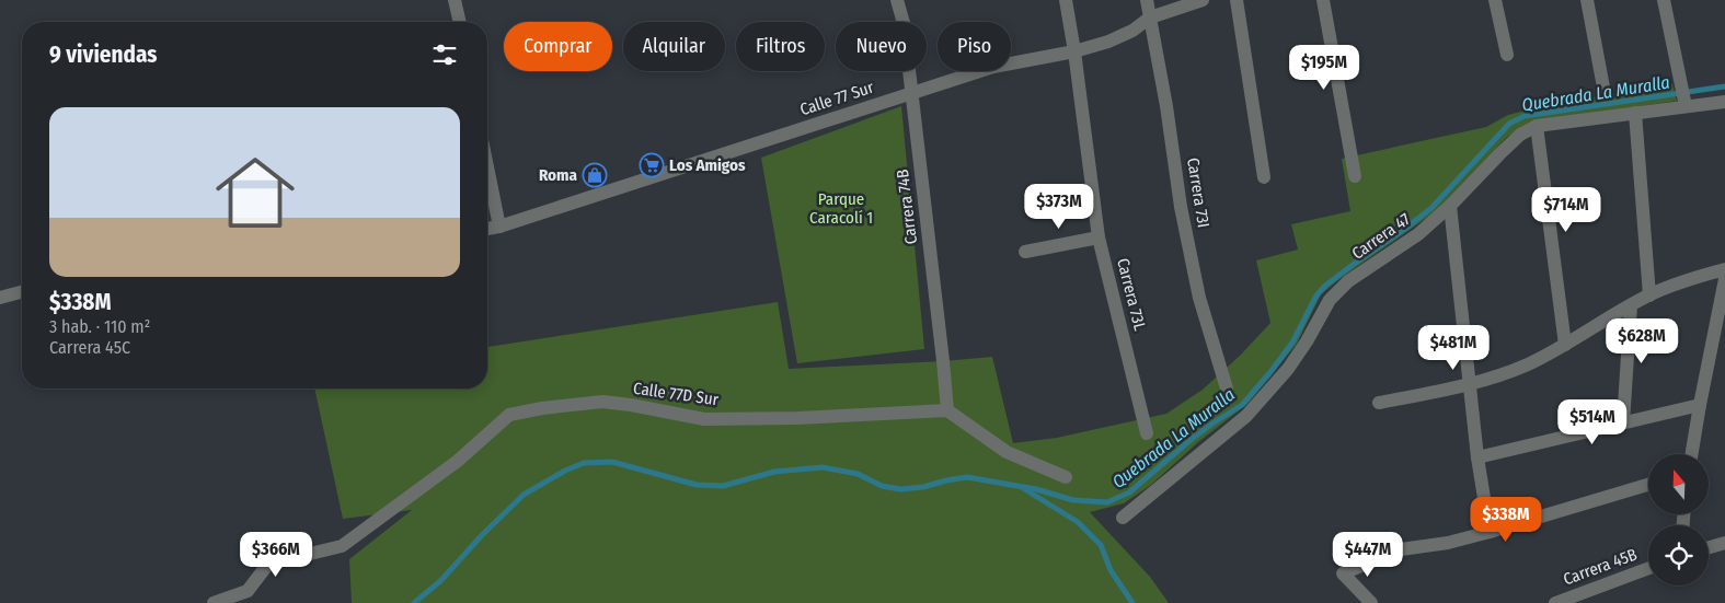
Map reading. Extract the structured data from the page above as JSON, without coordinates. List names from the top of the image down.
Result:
{
  "streets": {
    "street": [
      "Calle 77 Sur",
      "Carrera 73I",
      "Carrera 74B",
      "Carrera 47",
      "Carrera 73L",
      "Calle 77D Sur",
      "Carrera 45B"
    ]
  },
  "crossings": [
    ["Calle 77 Sur", "Carrera 73I"],
    ["Calle 77 Sur", "Carrera 74B"],
    ["Calle 77 Sur", "Carrera 73L"],
    ["Carrera 74B", "Calle 77D Sur"]
  ],
  "water": ["Quebrada La Muralla"],
  "parks": ["Parque Caracolí 1"],
  "places": {
    "supermarket": ["Los Amigos"],
    "shop": ["Roma"]
  },
  "north": "top",
  "page": {
    "chip": [
      "Comprar",
      "Alquilar",
      "Filtros",
      "Nuevo",
      "Piso"
    ],
    "heading": "9 viviendas",
    "price": [
      "$195M",
      "$373M",
      "$714M",
      "$628M",
      "$481M",
      "$514M",
      "$338M",
      "$366M",
      "$447M"
    ],
    "list": [
      {
        "name": "$338M",
        "note": "3 hab. · 110 m² · Carrera 45C"
      }
    ]
  }
}
